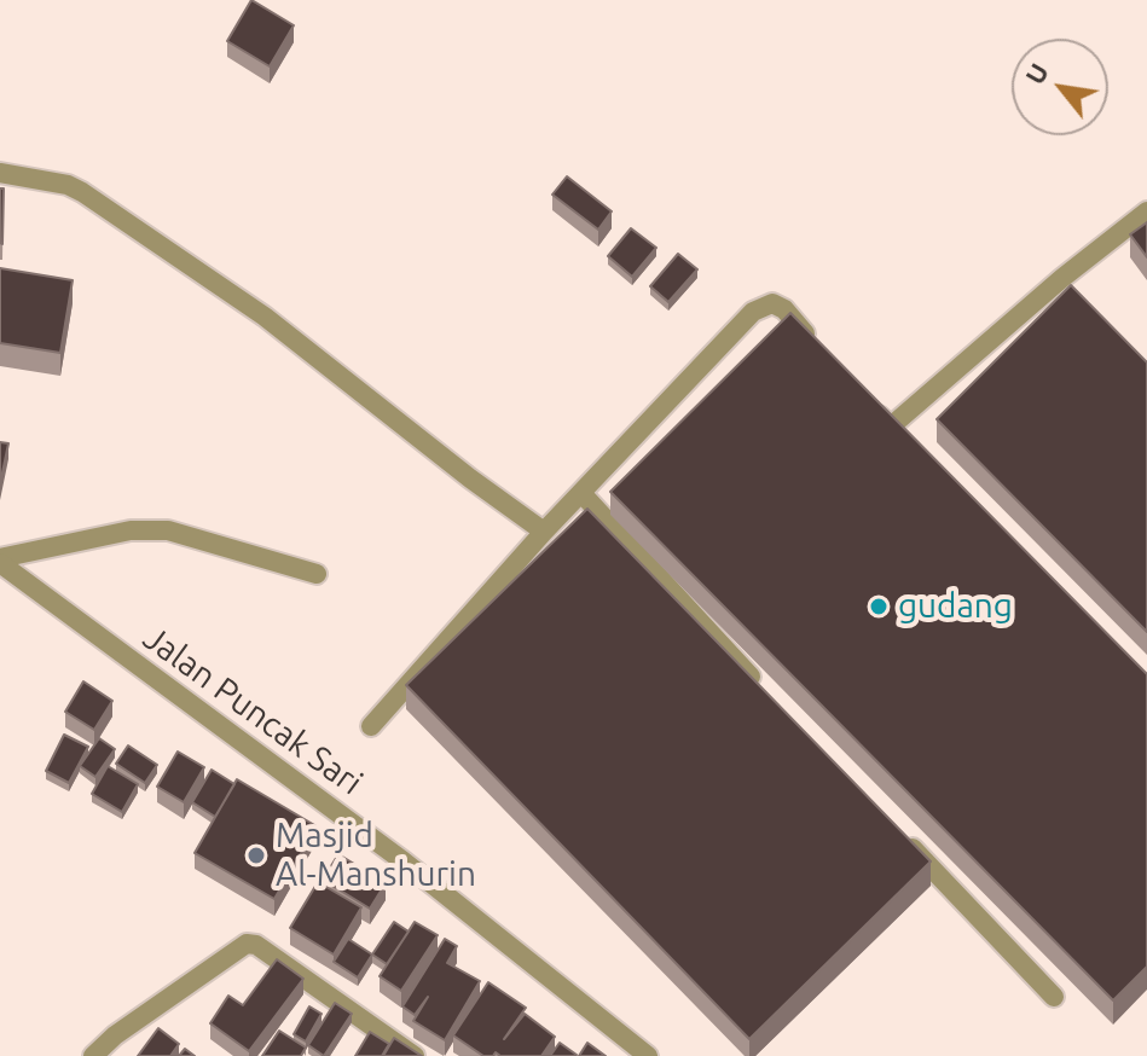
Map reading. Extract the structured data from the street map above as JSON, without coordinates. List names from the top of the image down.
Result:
{
  "streets": {
    "street": ["Jalan Puncak Sari"]
  },
  "places": ["gudang", "Masjid Al-Manshurin"],
  "north": "top left"
}
